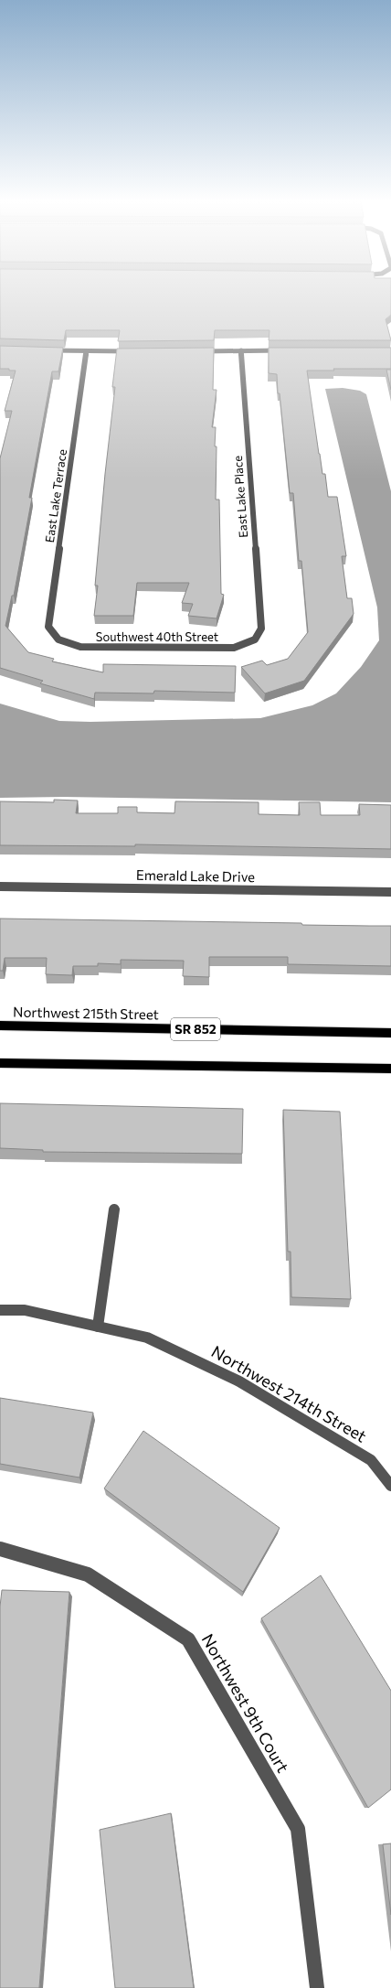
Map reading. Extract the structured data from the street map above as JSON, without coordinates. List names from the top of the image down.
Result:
{
  "streets": {
    "main road": ["Northwest 215th Street", "SR 852"],
    "street": [
      "East Lake Terrace",
      "East Lake Place",
      "Southwest 40th Street",
      "Emerald Lake Drive",
      "Northwest 214th Street",
      "Northwest 9th Court"
    ]
  },
  "crossings": [
    ["East Lake Terrace", "Southwest 40th Street"],
    ["East Lake Place", "Southwest 40th Street"]
  ]
}
